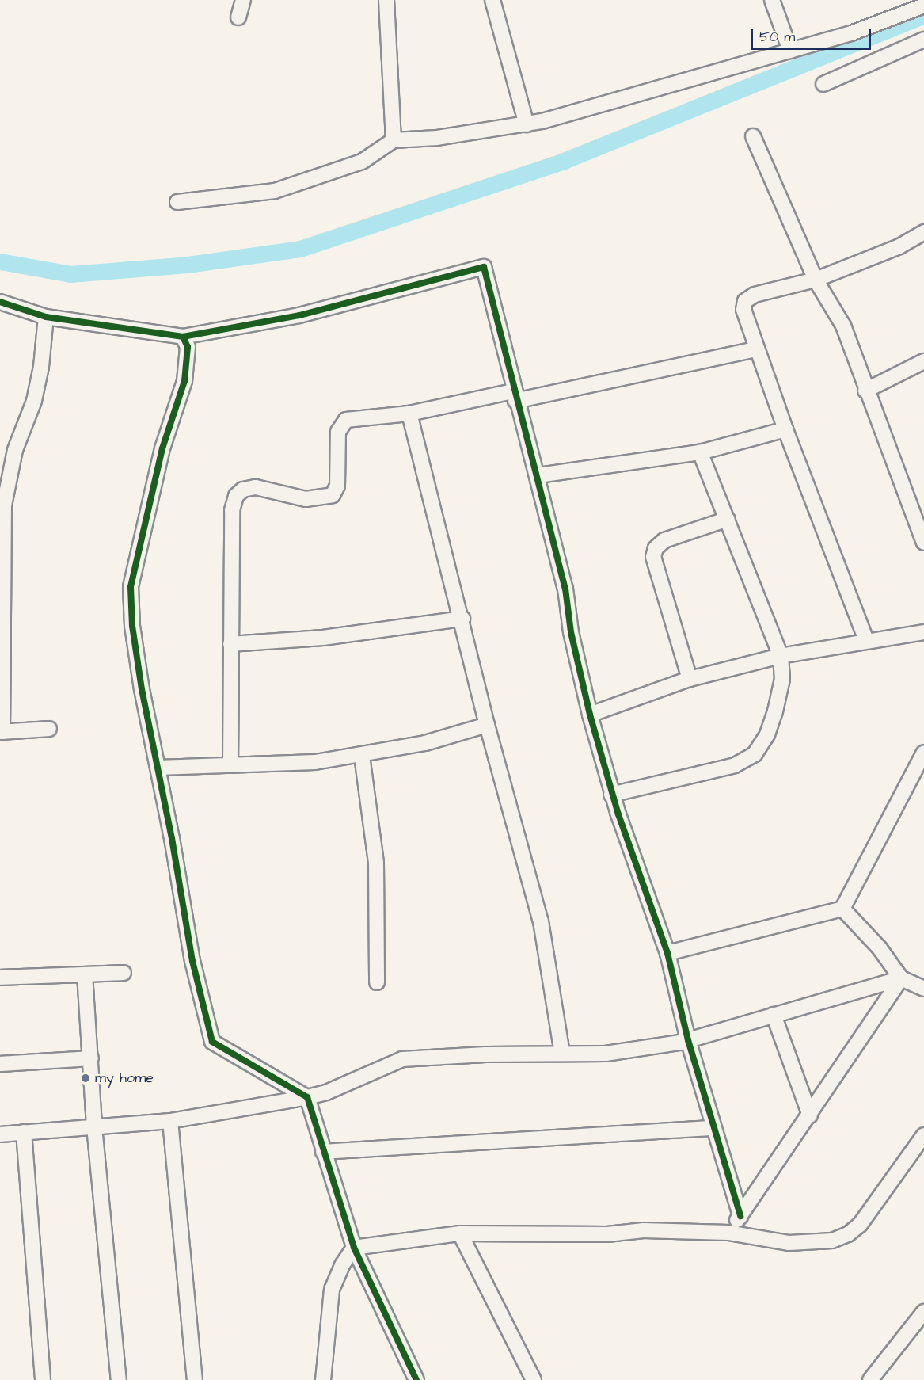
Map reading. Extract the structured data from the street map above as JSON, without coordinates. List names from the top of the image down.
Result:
{
  "places": ["my home"],
  "scale_bar": "50 m"
}
